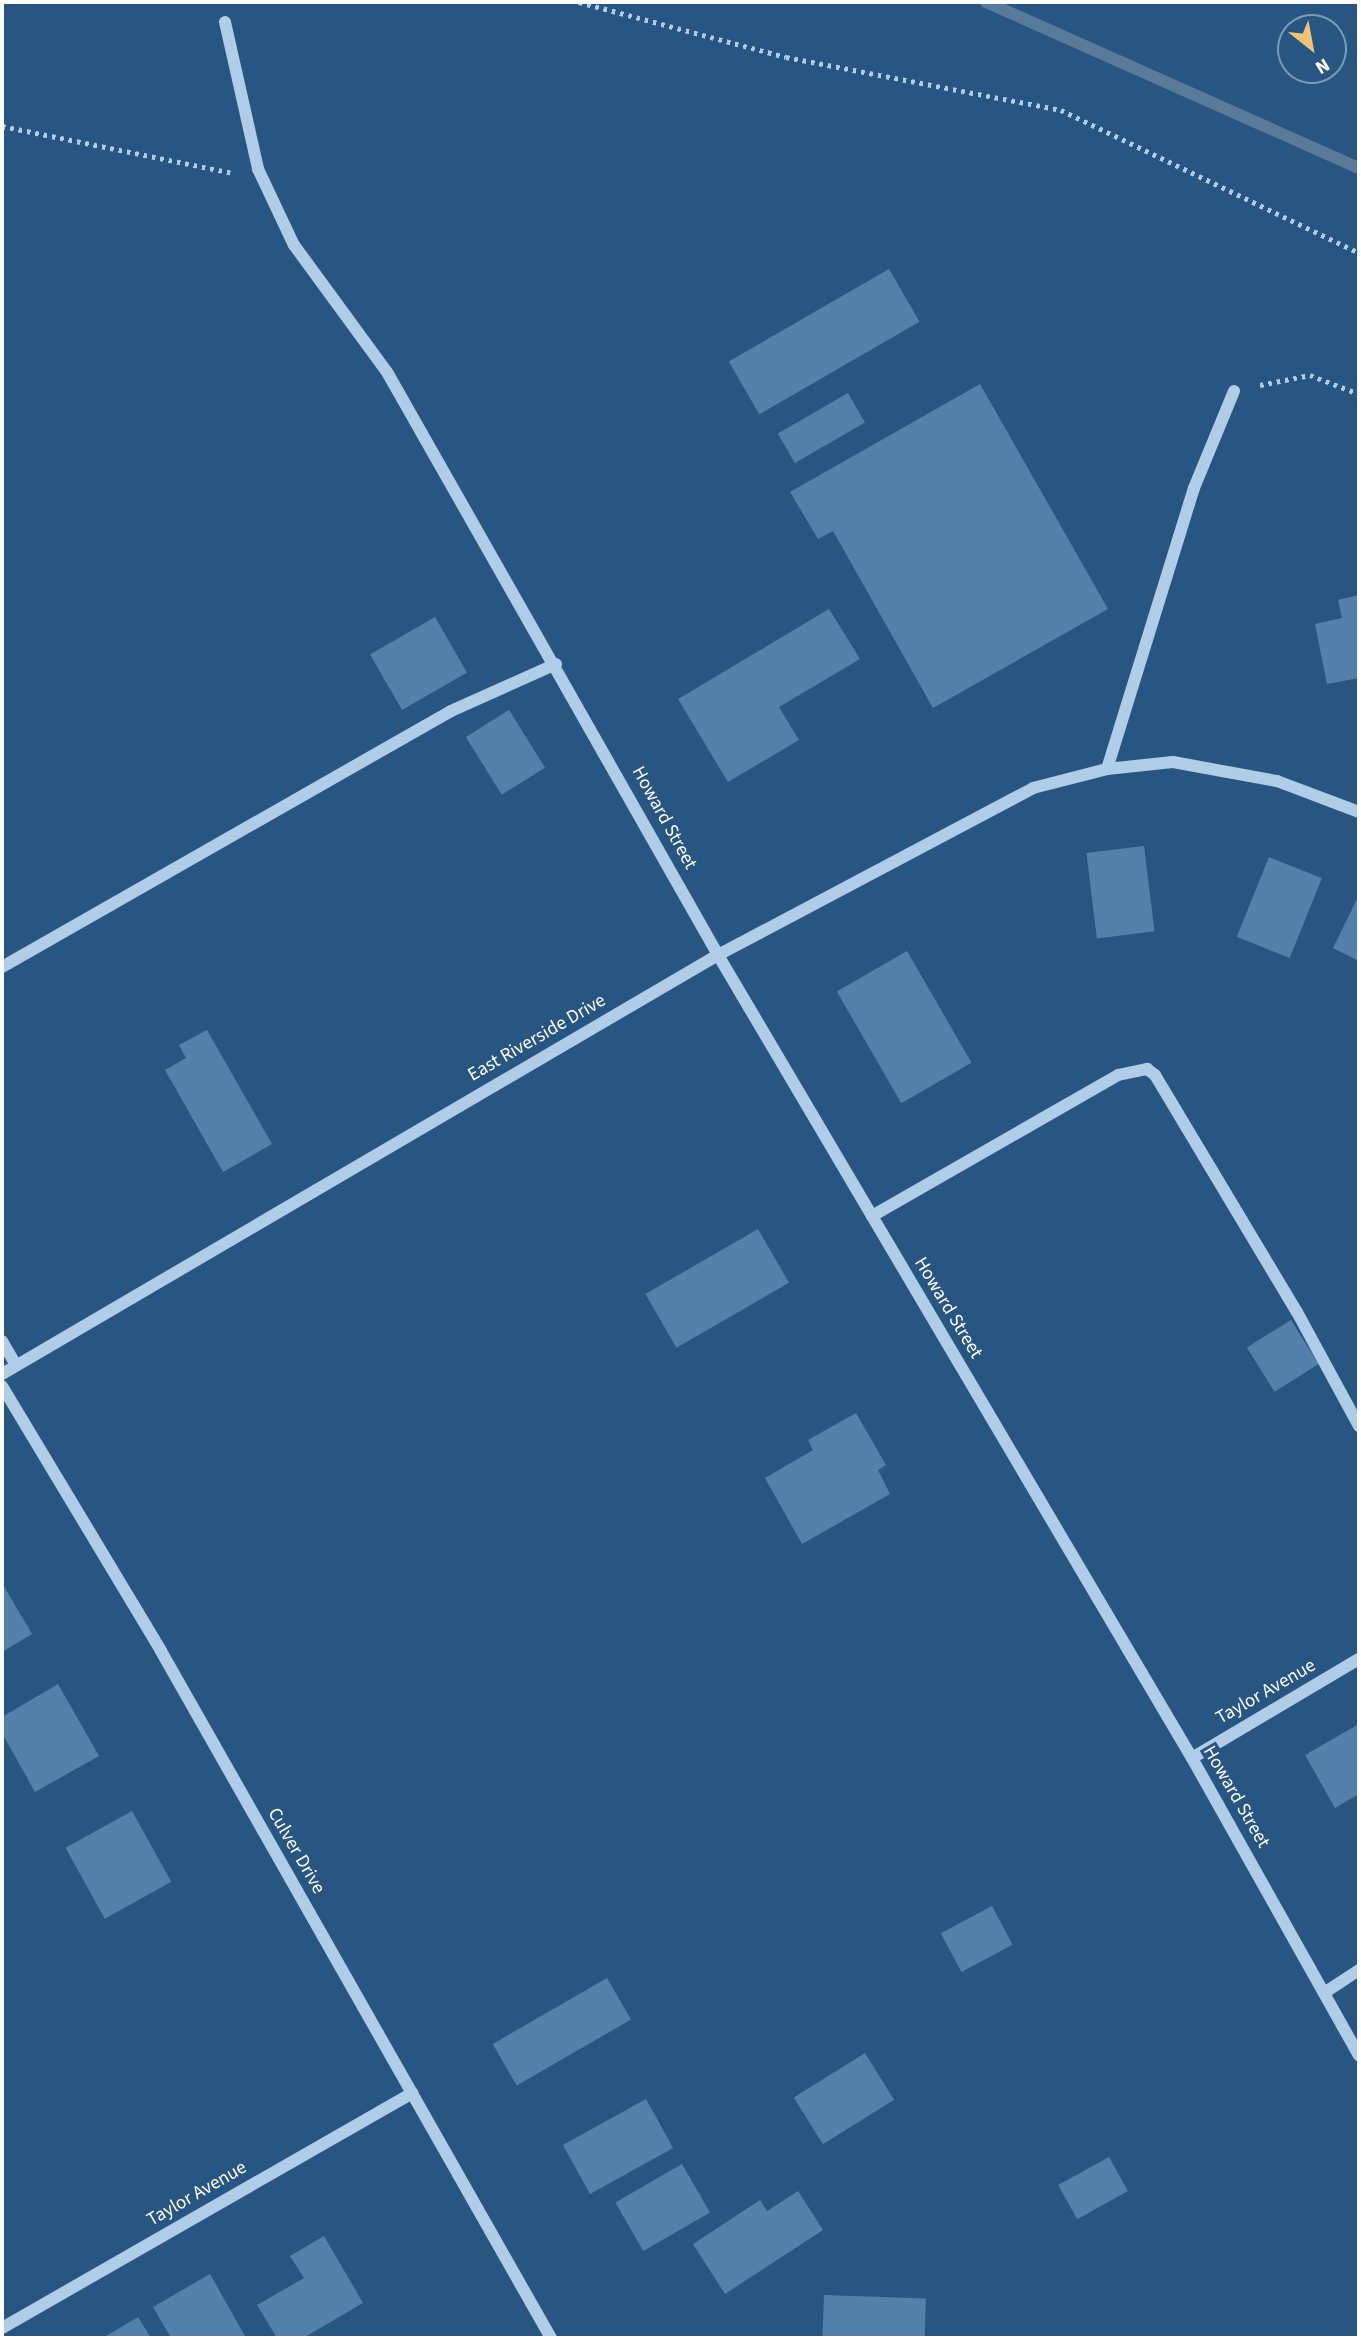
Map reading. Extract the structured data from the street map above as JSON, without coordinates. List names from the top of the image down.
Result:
{
  "streets": {
    "street": [
      "Howard Street",
      "East Riverside Drive",
      "Taylor Avenue",
      "Culver Drive"
    ]
  },
  "crossings": [
    ["Howard Street", "East Riverside Drive"],
    ["Howard Street", "Taylor Avenue"],
    ["Taylor Avenue", "Culver Drive"]
  ],
  "north": "bottom right"
}
